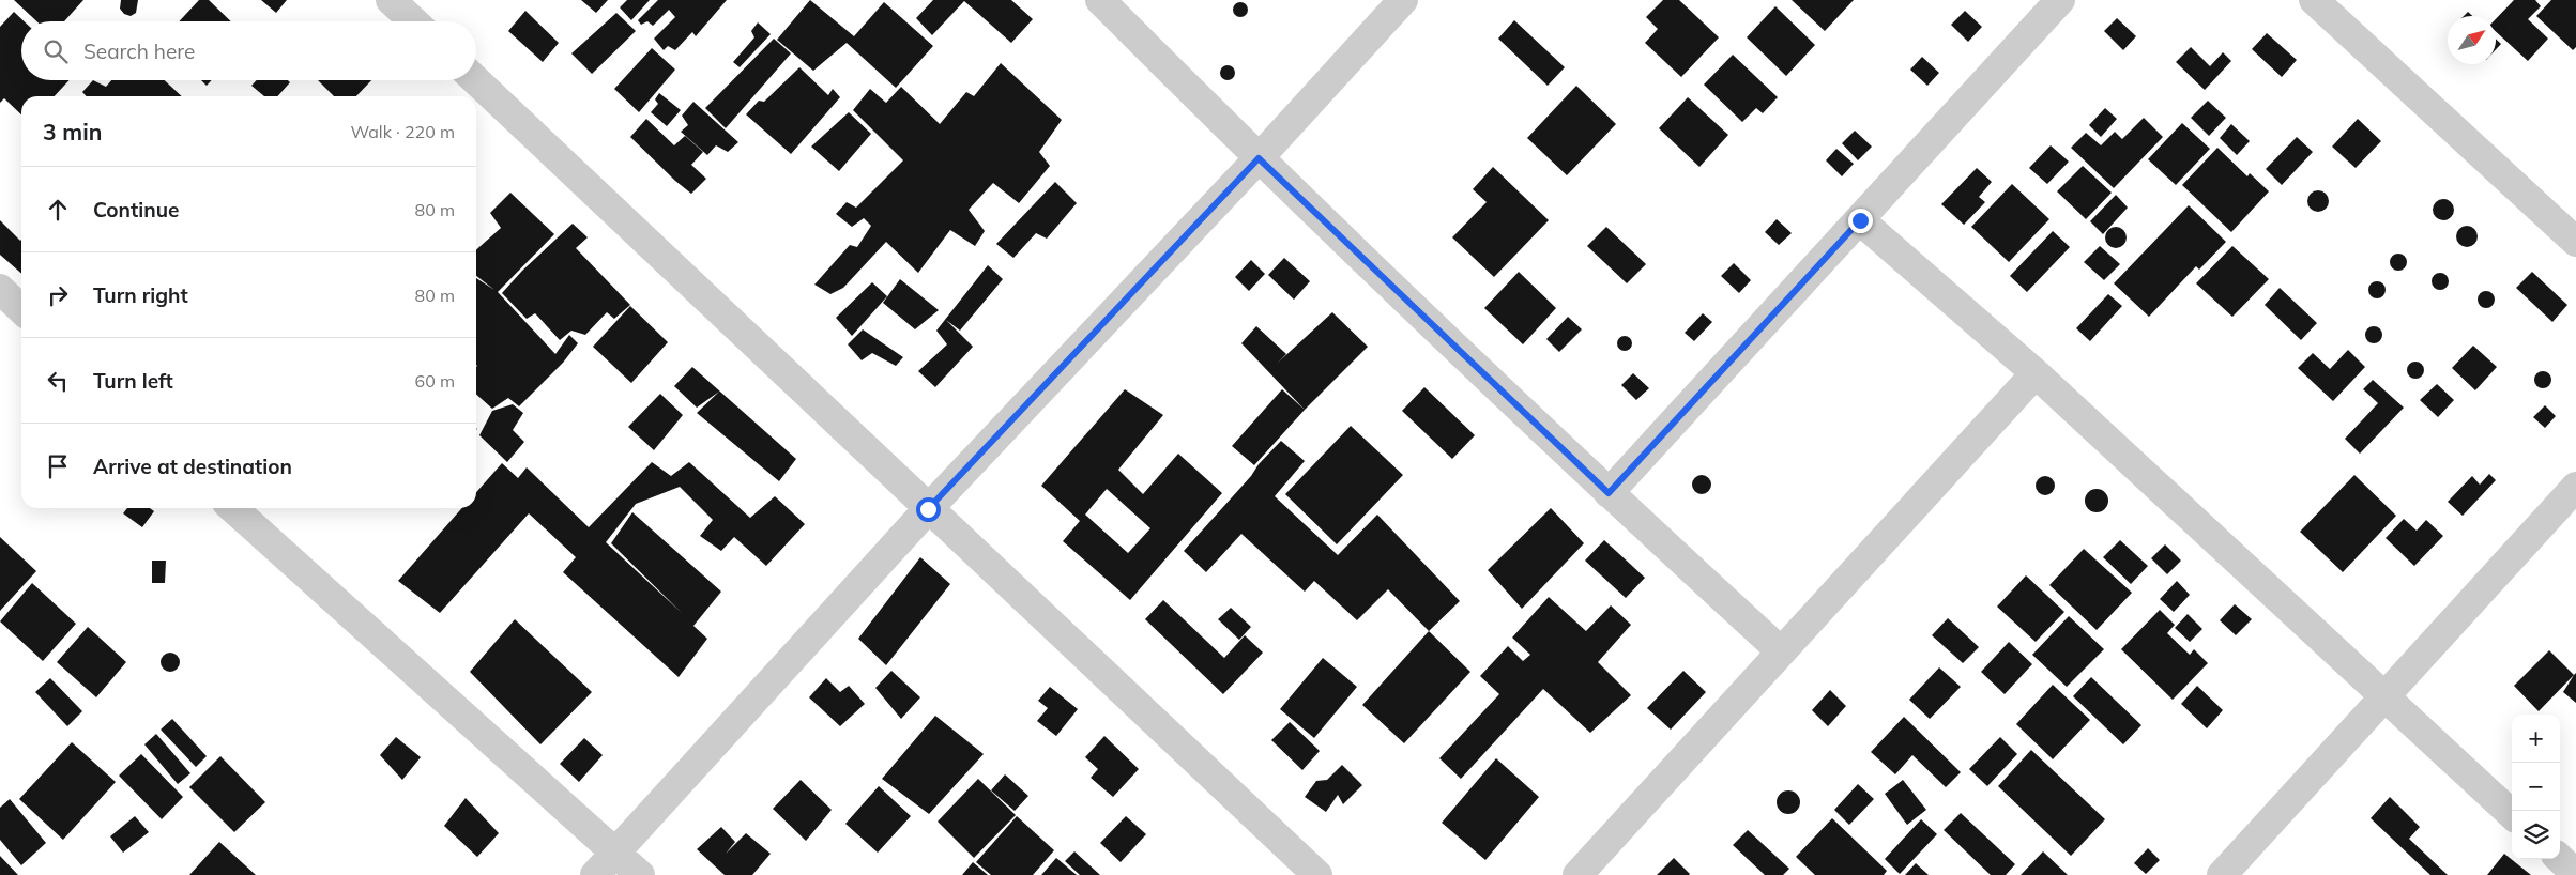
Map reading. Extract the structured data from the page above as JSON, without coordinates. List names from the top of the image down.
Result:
{
  "north": "top right",
  "page": {
    "search": "Search here",
    "heading": ["3 min", "Walk · 220 m"],
    "list": [
      ["Continue", "80 m"],
      ["Turn right", "80 m"],
      ["Turn left", "60 m"],
      "Arrive at destination"
    ],
    "map_buttons": ["+", "−"]
  }
}
